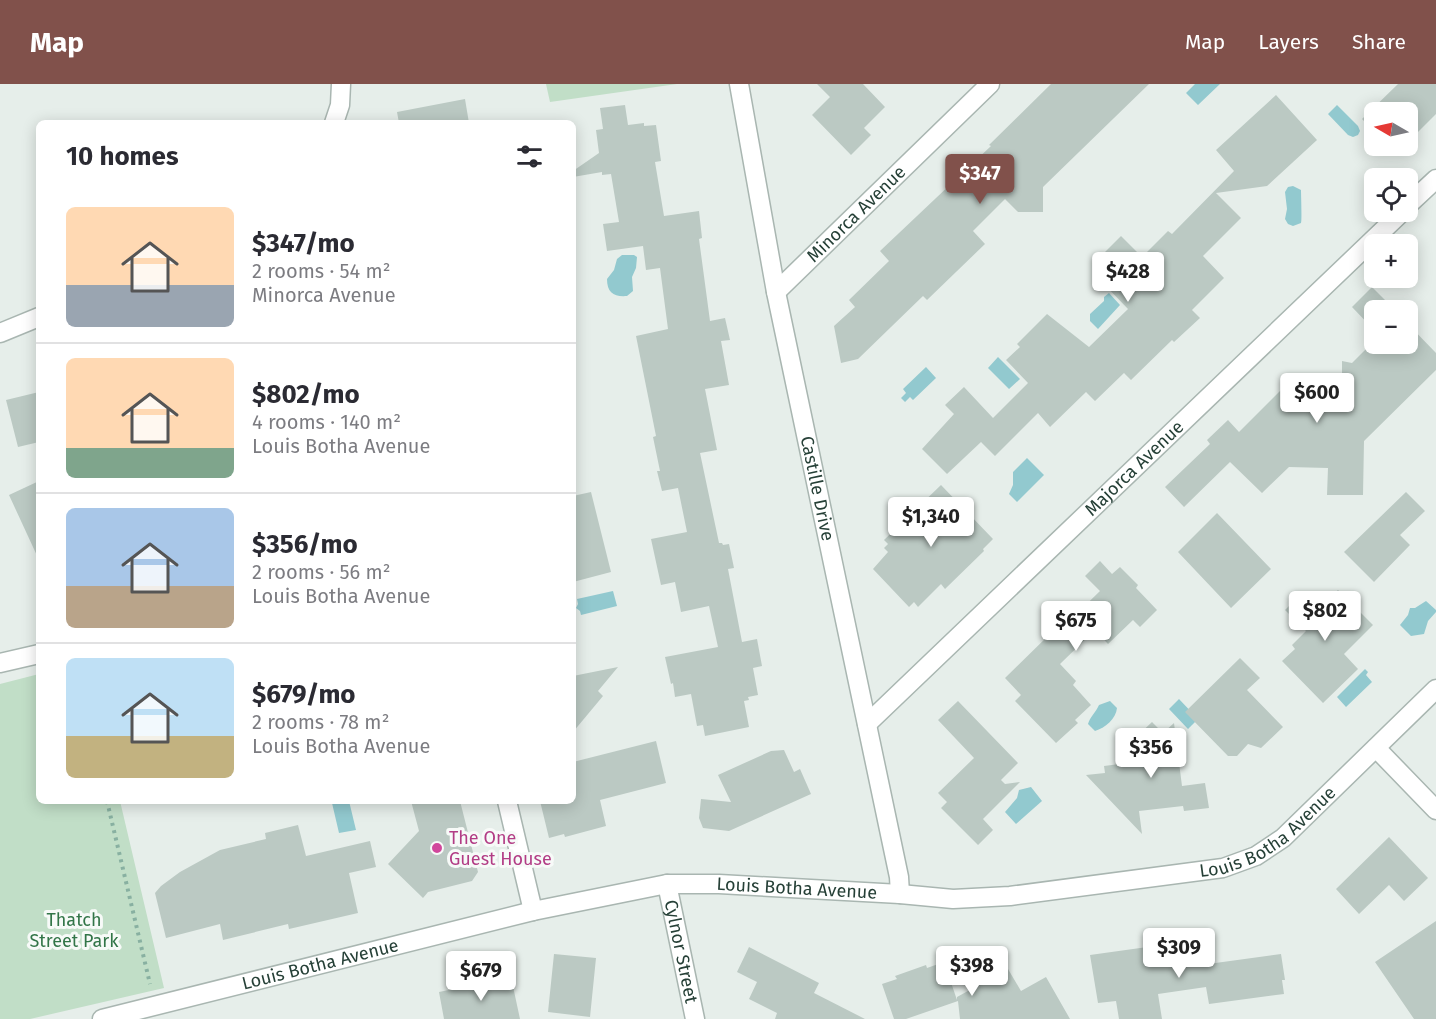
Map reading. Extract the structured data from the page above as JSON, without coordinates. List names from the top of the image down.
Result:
{
  "streets": {
    "street": [
      "Minorca Avenue",
      "Majorca Avenue",
      "Castille Drive",
      "Louis Botha Avenue",
      "Cylnor Street"
    ]
  },
  "crossings": [
    ["Minorca Avenue", "Castille Drive"],
    ["Majorca Avenue", "Castille Drive"],
    ["Castille Drive", "Louis Botha Avenue"],
    ["Louis Botha Avenue", "Cylnor Street"]
  ],
  "parks": ["Thatch Street Park"],
  "places": ["The One Guest House"],
  "north": "left",
  "page": {
    "header": "Map",
    "nav": ["Map", "Layers", "Share"],
    "map_buttons": ["+", "−"],
    "heading": "10 homes",
    "price": [
      "$347",
      "$428",
      "$600",
      "$1,340",
      "$802",
      "$675",
      "$356",
      "$309",
      "$398",
      "$679"
    ],
    "list": [
      {
        "name": "$347/mo",
        "note": "2 rooms · 54 m² · Minorca Avenue"
      },
      {
        "name": "$802/mo",
        "note": "4 rooms · 140 m² · Louis Botha Avenue"
      },
      {
        "name": "$356/mo",
        "note": "2 rooms · 56 m² · Louis Botha Avenue"
      },
      {
        "name": "$679/mo",
        "note": "2 rooms · 78 m² · Louis Botha Avenue"
      }
    ]
  }
}
